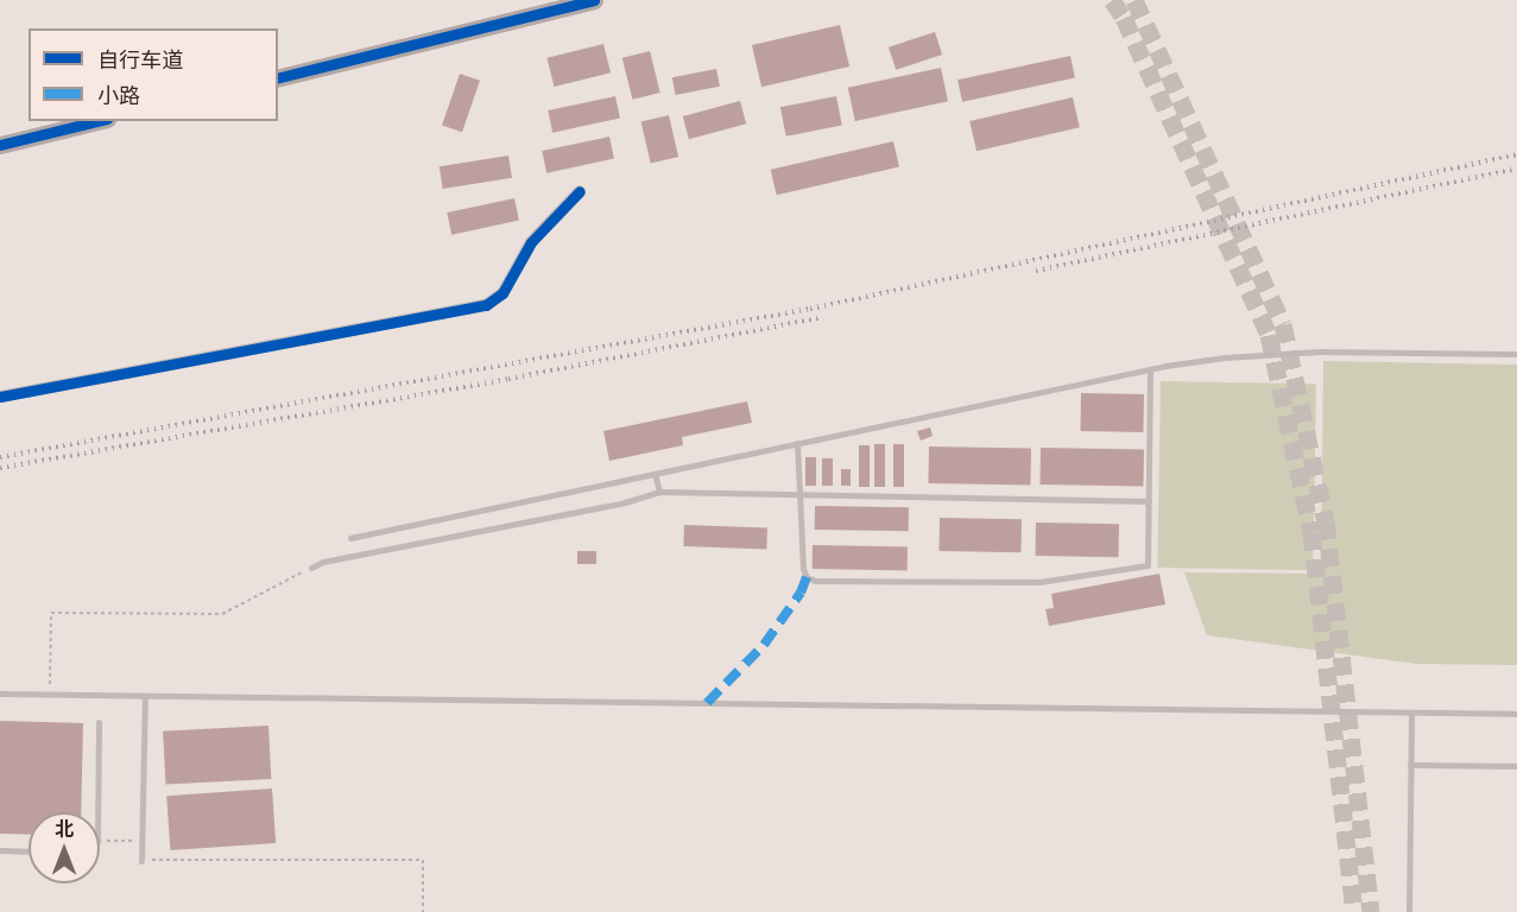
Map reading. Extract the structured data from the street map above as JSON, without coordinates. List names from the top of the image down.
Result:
{
  "legend": ["自行车道", "小路"],
  "north": "top"
}
